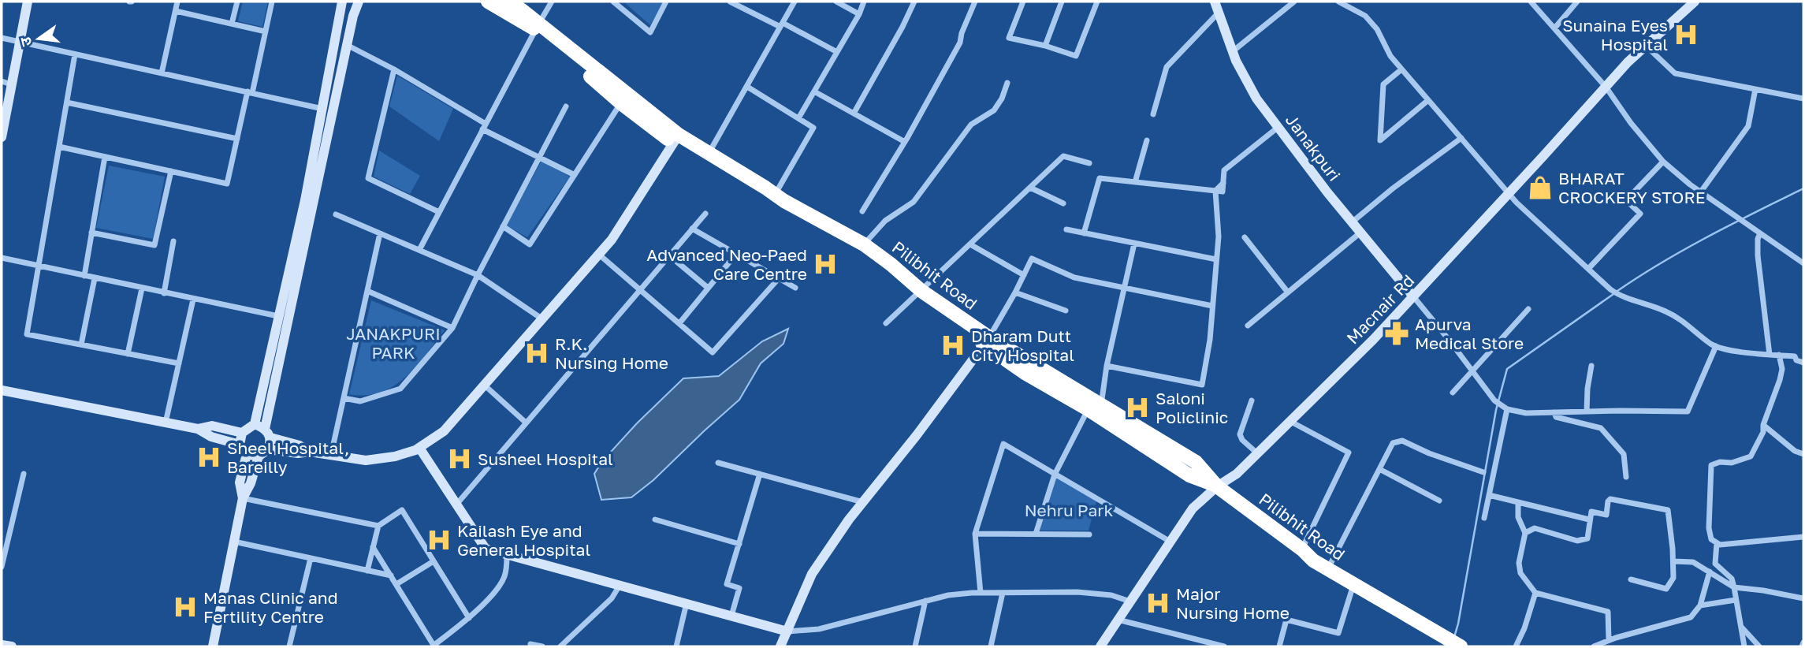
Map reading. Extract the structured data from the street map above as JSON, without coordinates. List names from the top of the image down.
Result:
{
  "streets": {
    "highway": ["Pilibhit Road"],
    "street": ["Janakpuri", "Macnair Rd"]
  },
  "crossings": [
    ["Janakpuri", "Macnair Rd"],
    ["Pilibhit Road", "Macnair Rd"]
  ],
  "parks": ["JANAKPURI PARK", "Nehru Park"],
  "places": {
    "hospital": [
      "Sunaina Eyes Hospital",
      "Advanced Neo-Paed Care Centre",
      "Dharam Dutt City Hospital",
      "R.K. Nursing Home",
      "Saloni Policlinic",
      "Sheel Hospital, Bareilly",
      "Susheel Hospital",
      "Kailash Eye and General Hospital",
      "Major Nursing Home",
      "Manas Clinic and Fertility Centre"
    ],
    "shop": ["BHARAT CROCKERY STORE"],
    "pharmacy": ["Apurva Medical Store"]
  },
  "north": "left"
}
